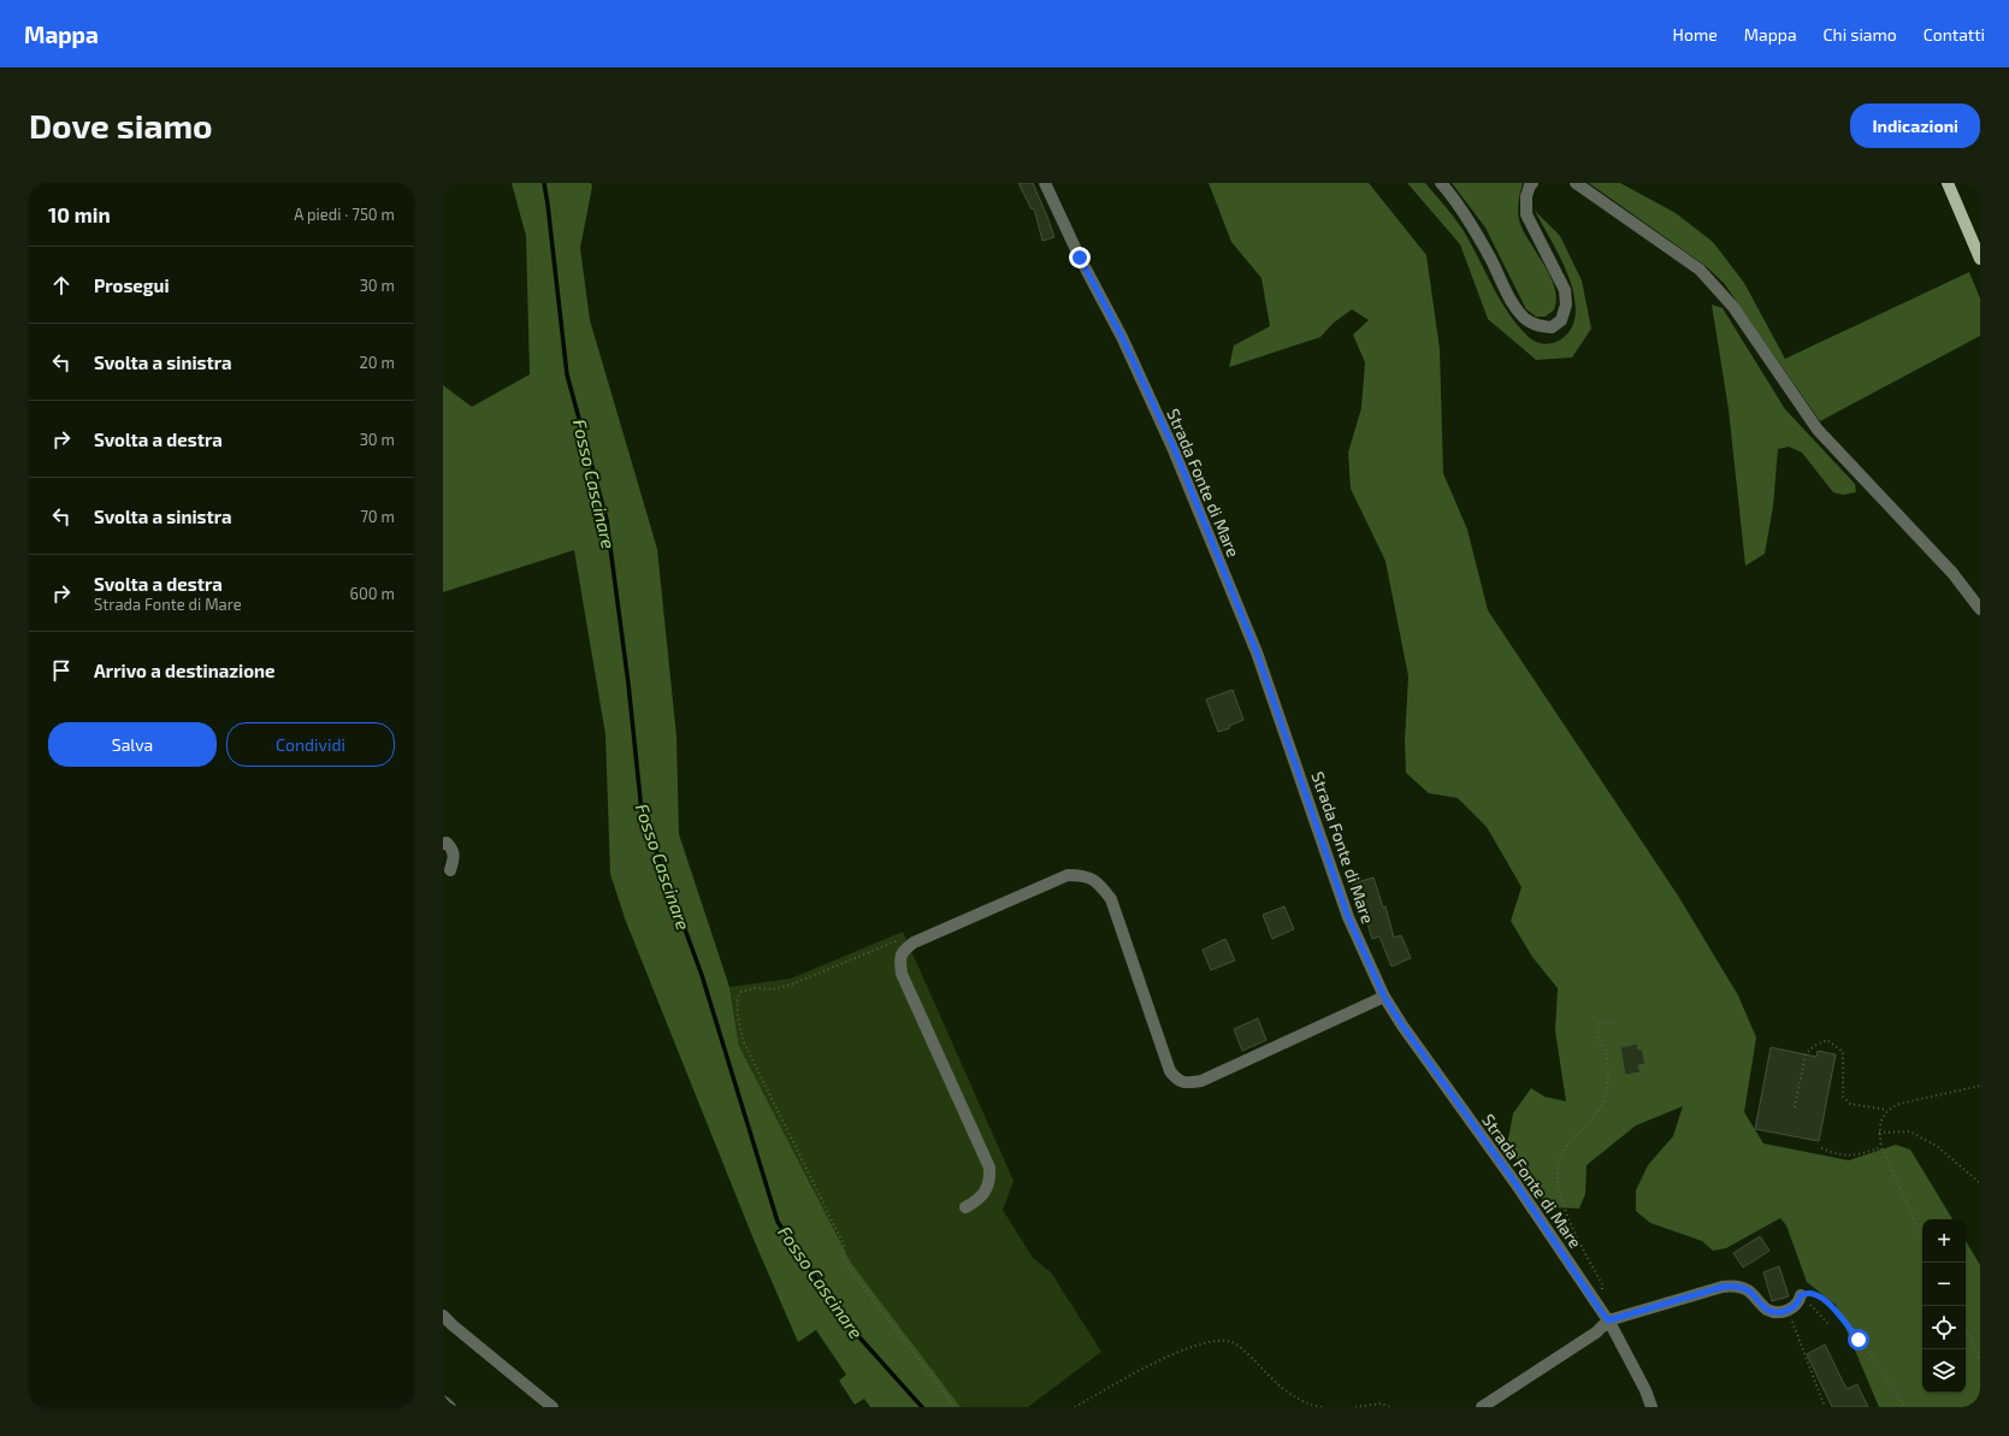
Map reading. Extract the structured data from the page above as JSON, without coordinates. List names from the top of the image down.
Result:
{
  "streets": {
    "street": ["Strada Fonte di Mare"]
  },
  "water": ["Fosso Cascinare"],
  "page": {
    "header": "Mappa",
    "nav": [
      "Home",
      "Mappa",
      "Chi siamo",
      "Contatti"
    ],
    "buttons": [
      "Indicazioni",
      ["Salva", "Condividi"]
    ],
    "title": "Dove siamo",
    "heading": ["10 min", "A piedi · 750 m"],
    "list": [
      ["Prosegui", "30 m"],
      ["Svolta a sinistra", "20 m"],
      ["Svolta a destra", "30 m"],
      ["Svolta a sinistra", "70 m"],
      ["Svolta a destra", "Strada Fonte di Mare", "600 m"],
      "Arrivo a destinazione"
    ],
    "map_buttons": ["+", "−"]
  }
}
